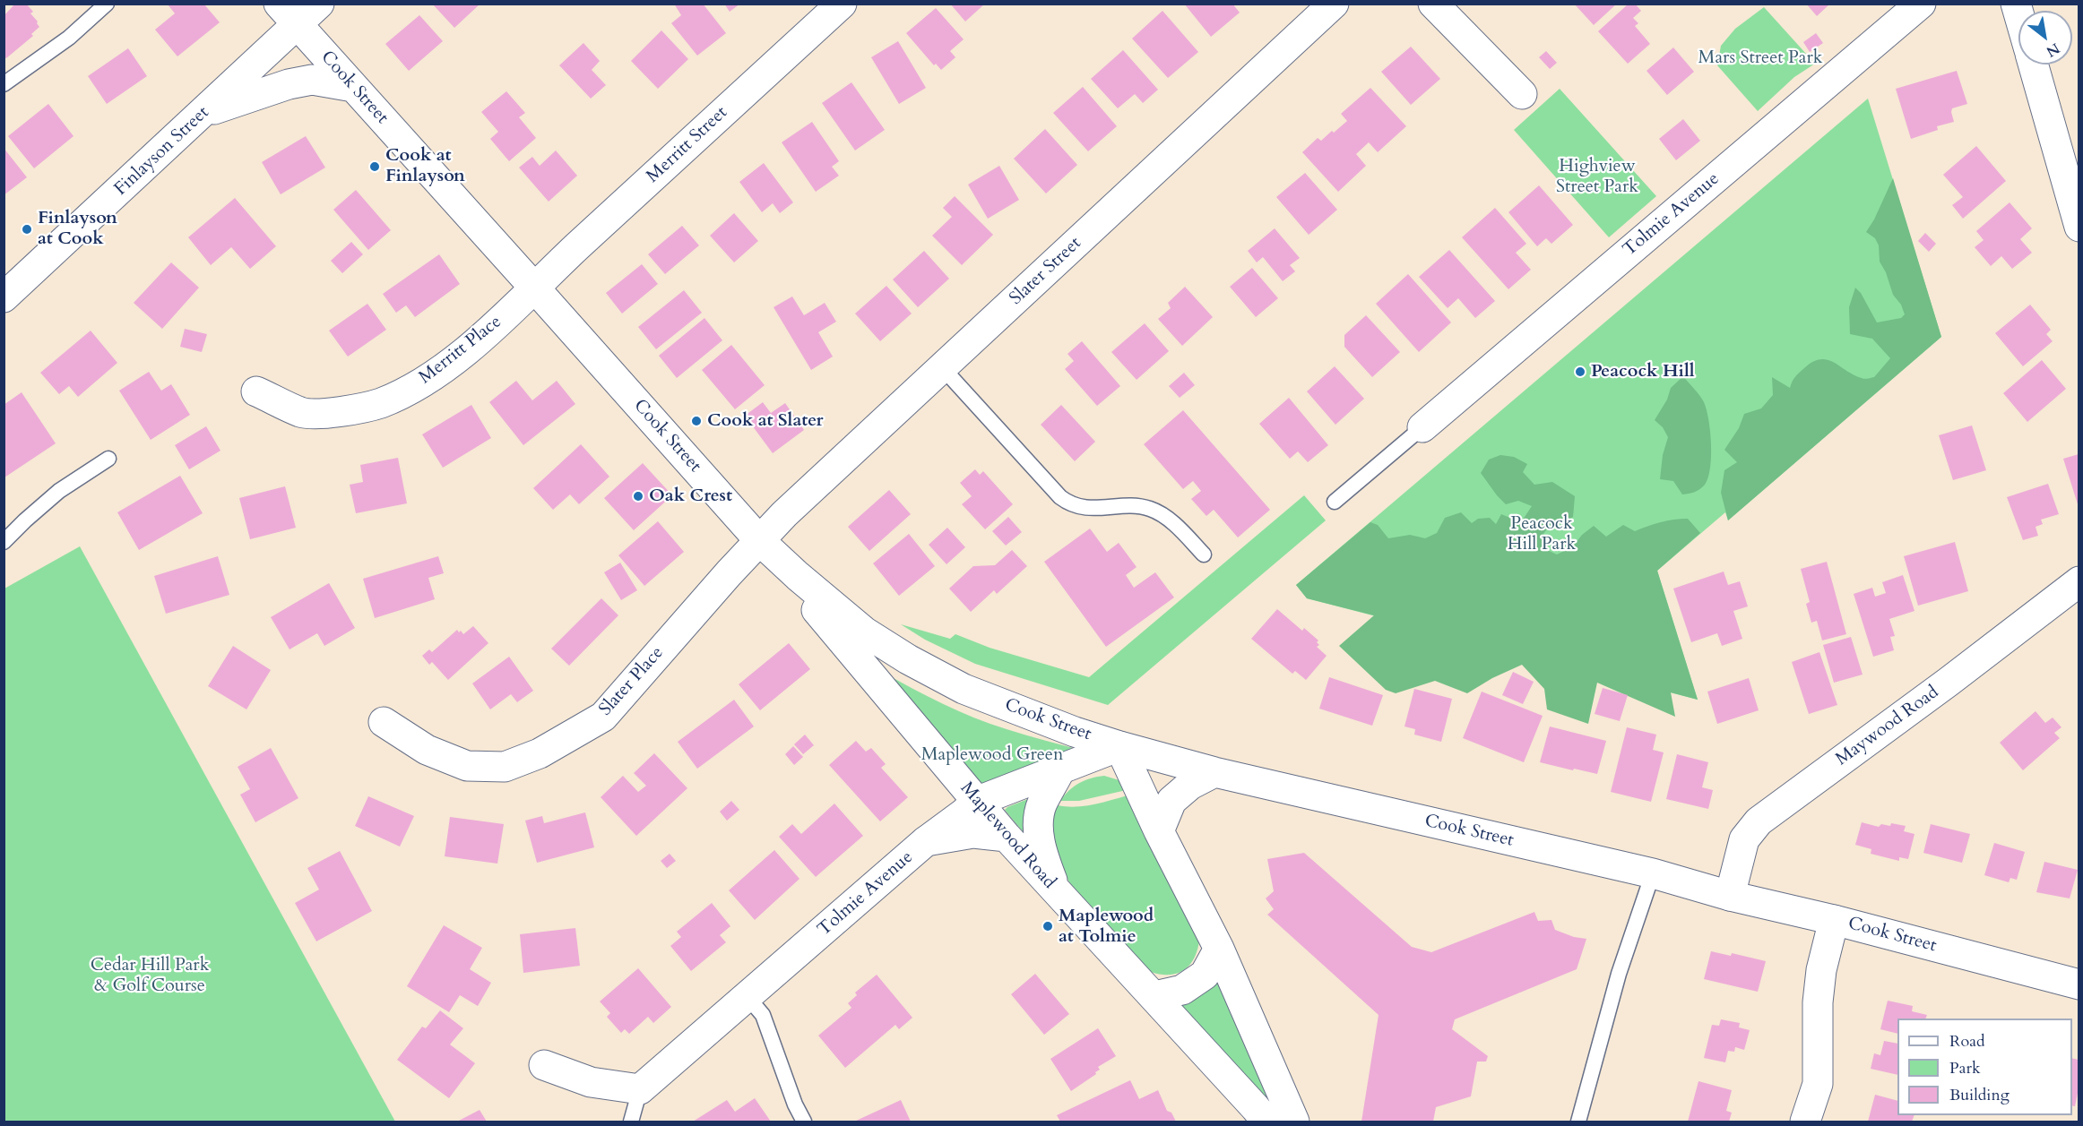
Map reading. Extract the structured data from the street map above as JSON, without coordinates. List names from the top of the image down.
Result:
{
  "streets": {
    "street": [
      "Cook Street",
      "Merritt Street",
      "Finlayson Street",
      "Tolmie Avenue",
      "Slater Street",
      "Merritt Place",
      "Slater Place",
      "Maywood Road",
      "Maplewood Road"
    ]
  },
  "crossings": [
    ["Cook Street", "Merritt Street"],
    ["Cook Street", "Finlayson Street"],
    ["Cook Street", "Tolmie Avenue"],
    ["Cook Street", "Slater Street"],
    ["Cook Street", "Merritt Place"],
    ["Cook Street", "Slater Place"],
    ["Cook Street", "Maywood Road"],
    ["Cook Street", "Maplewood Road"],
    ["Merritt Street", "Merritt Place"],
    ["Tolmie Avenue", "Maplewood Road"],
    ["Slater Street", "Slater Place"],
    ["Slater Street", "Maplewood Road"],
    ["Slater Place", "Maplewood Road"]
  ],
  "parks": [
    "Mars Street Park",
    "Highview Street Park",
    "Peacock Hill Park",
    "Maplewood Green",
    "Cedar Hill Park & Golf Course"
  ],
  "places": [
    "Cook at Finlayson",
    "Finlayson at Cook",
    "Peacock Hill",
    "Cook at Slater",
    "Oak Crest",
    "Maplewood at Tolmie"
  ],
  "legend": ["Road", "Park", "Building"],
  "north": "bottom right"
}
